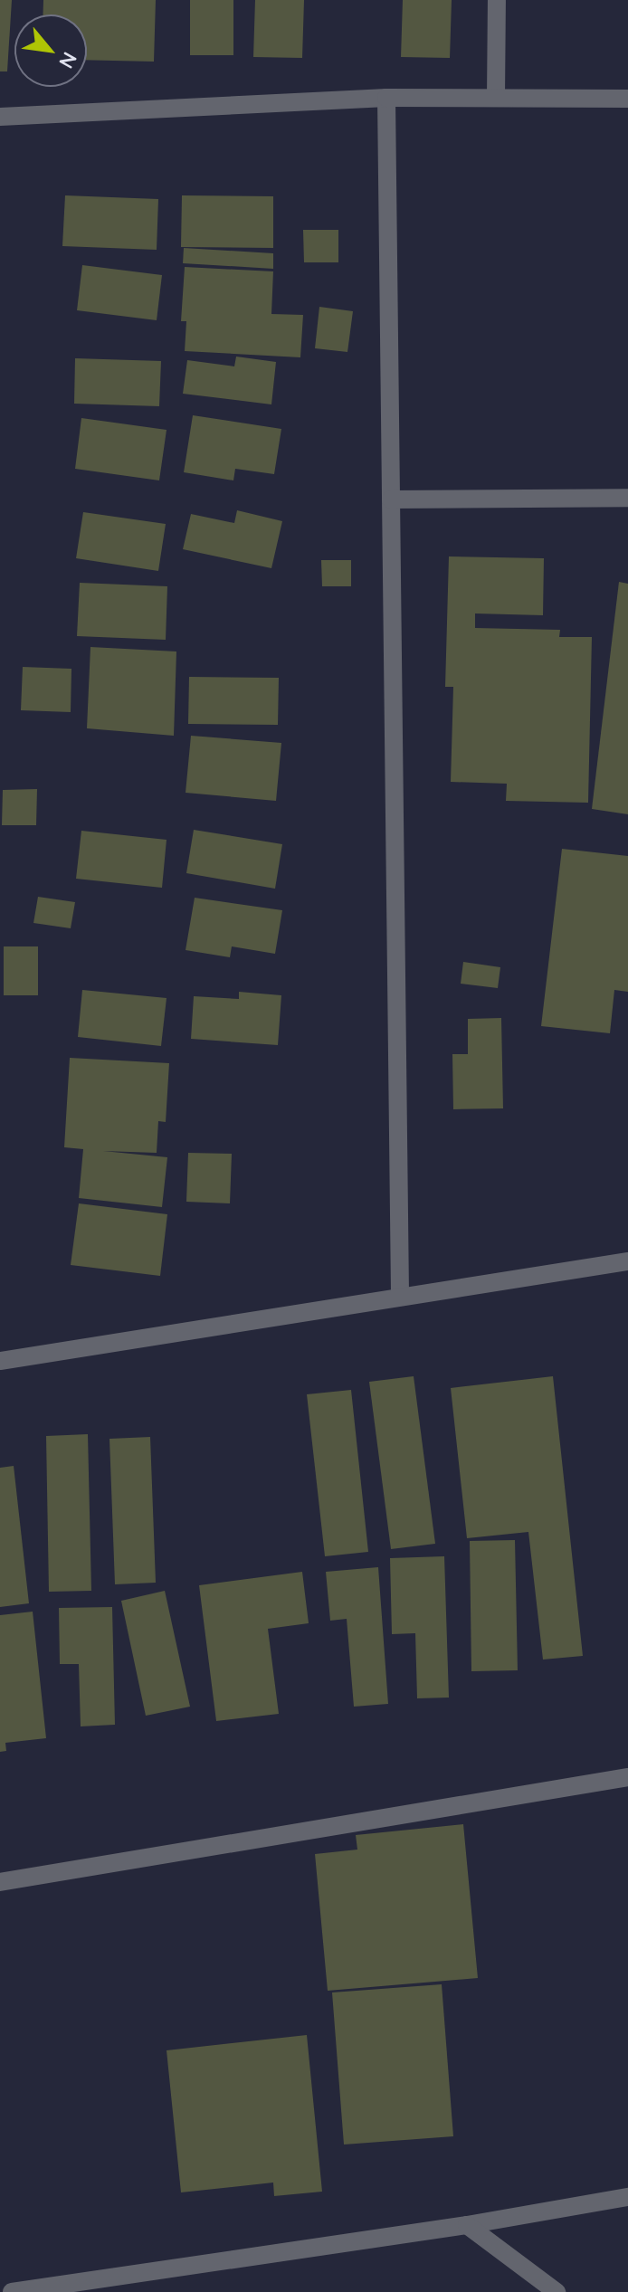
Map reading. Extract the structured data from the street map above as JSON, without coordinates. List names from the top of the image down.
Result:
{
  "north": "bottom right"
}
